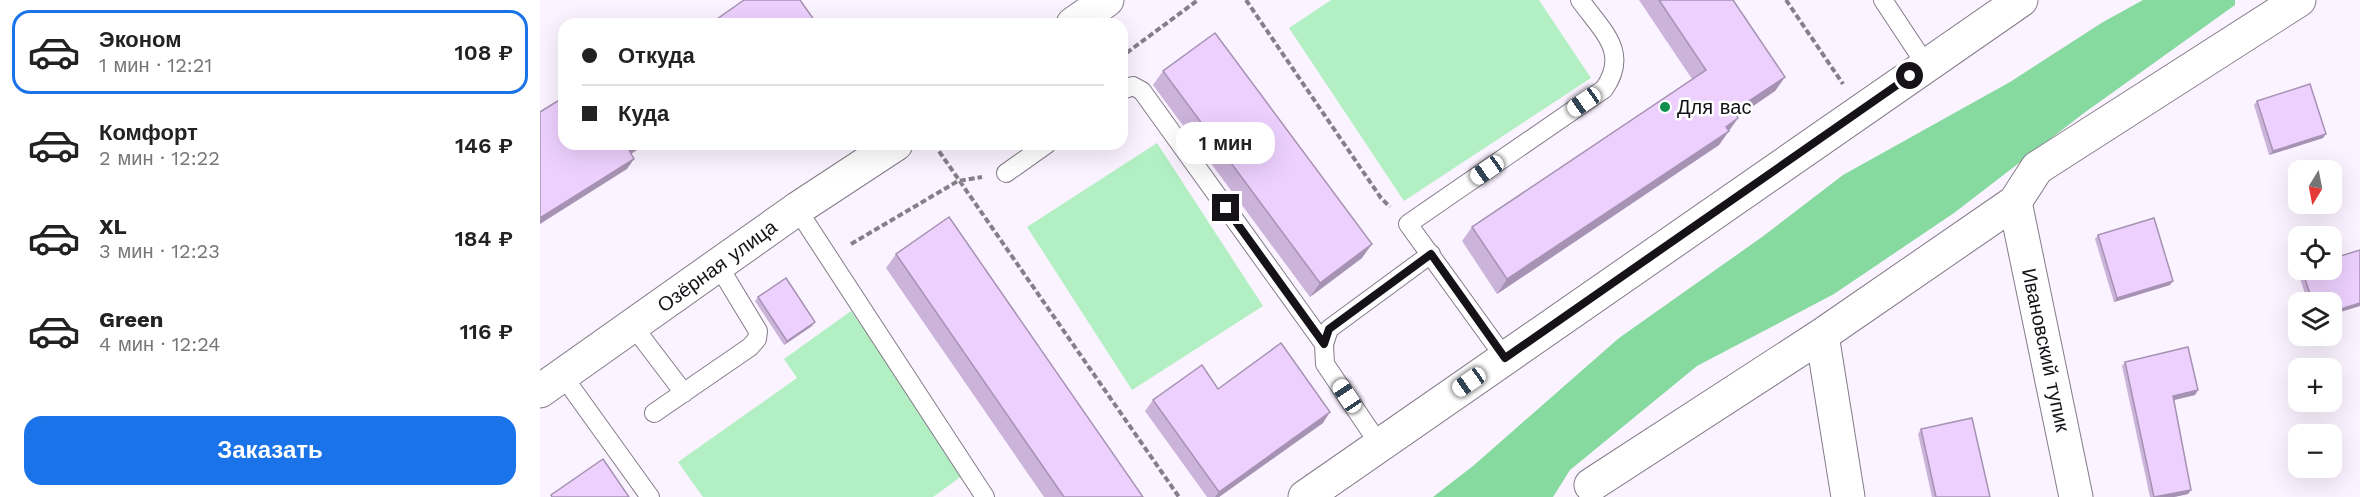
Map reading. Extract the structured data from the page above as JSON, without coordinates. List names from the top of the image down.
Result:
{
  "streets": {
    "street": ["Озёрная улица", "Ивановский тупик"]
  },
  "places": ["Для вас"],
  "north": "bottom",
  "page": {
    "list": [
      {
        "name": "Эконом",
        "note": "1 мин · 12:21",
        "value": "108 ₽"
      },
      {
        "name": "Комфорт",
        "note": "2 мин · 12:22",
        "value": "146 ₽"
      },
      {
        "name": "XL",
        "note": "3 мин · 12:23",
        "value": "184 ₽"
      },
      {
        "name": "Green",
        "note": "4 мин · 12:24",
        "value": "116 ₽"
      }
    ],
    "banner": ["Откуда", "Куда"],
    "bubble": "1 мин",
    "map_buttons": ["+", "−"],
    "buttons": "Заказать"
  }
}
